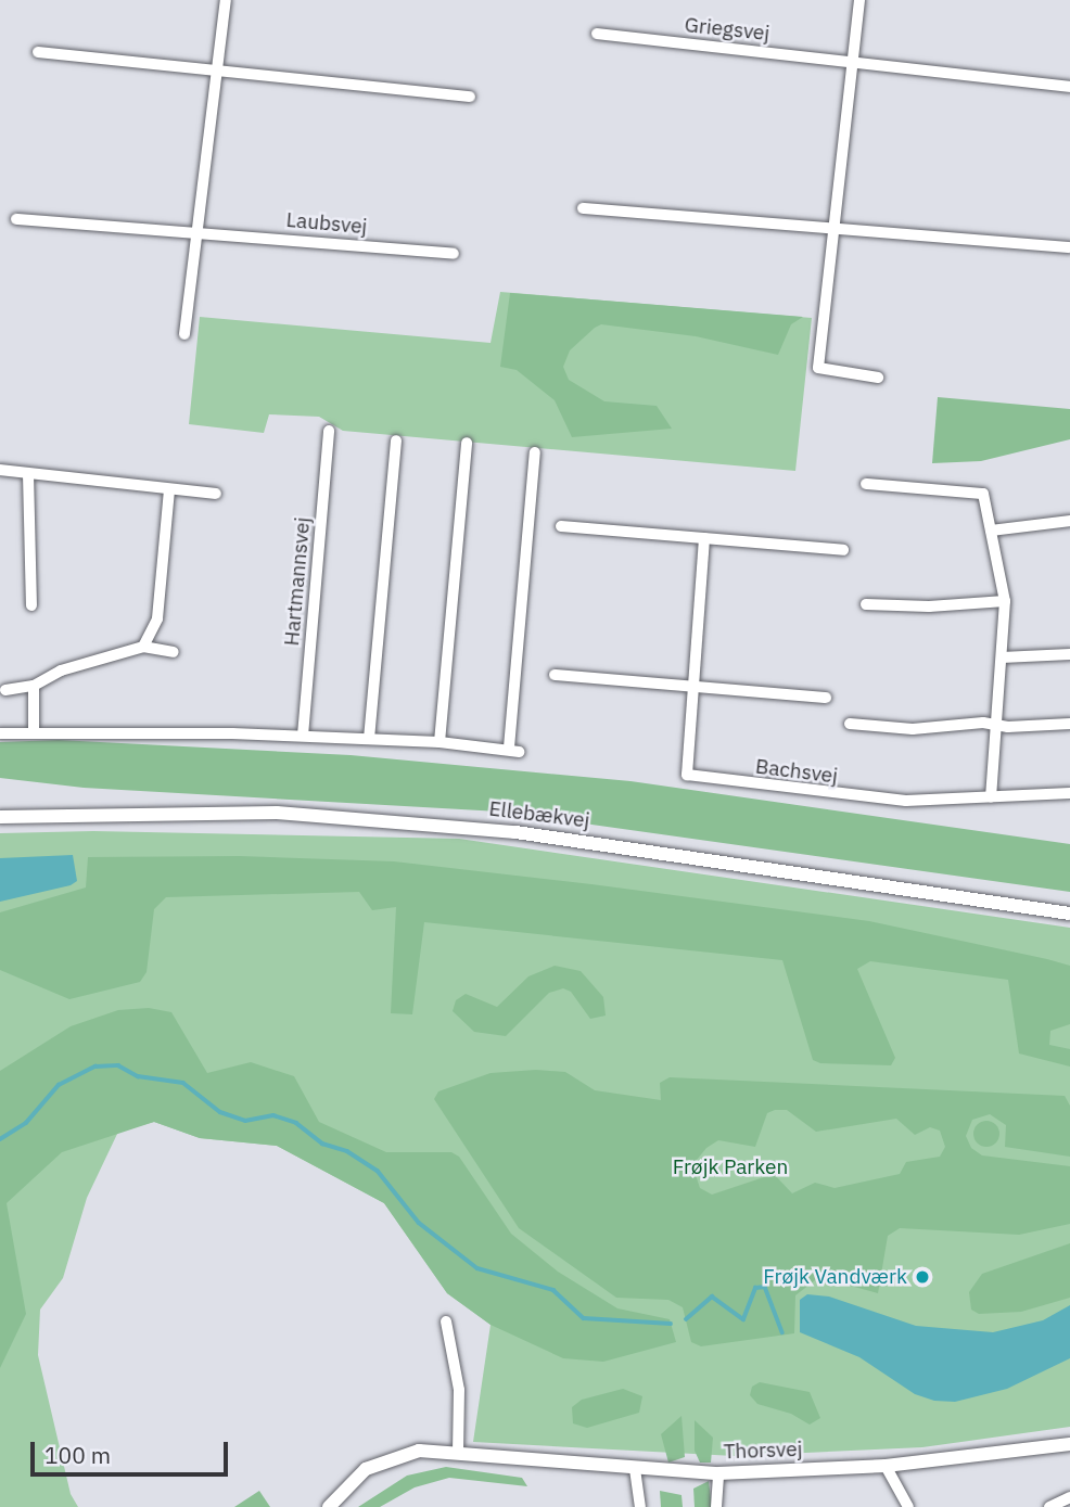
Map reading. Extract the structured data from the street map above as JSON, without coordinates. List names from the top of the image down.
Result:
{
  "streets": {
    "street": [
      "Griegsvej",
      "Laubsvej",
      "Hartmannsvej",
      "Bachsvej",
      "Ellebækvej",
      "Thorsvej"
    ]
  },
  "parks": ["Frøjk Parken"],
  "places": ["Frøjk Vandværk"],
  "scale_bar": "100 m"
}
